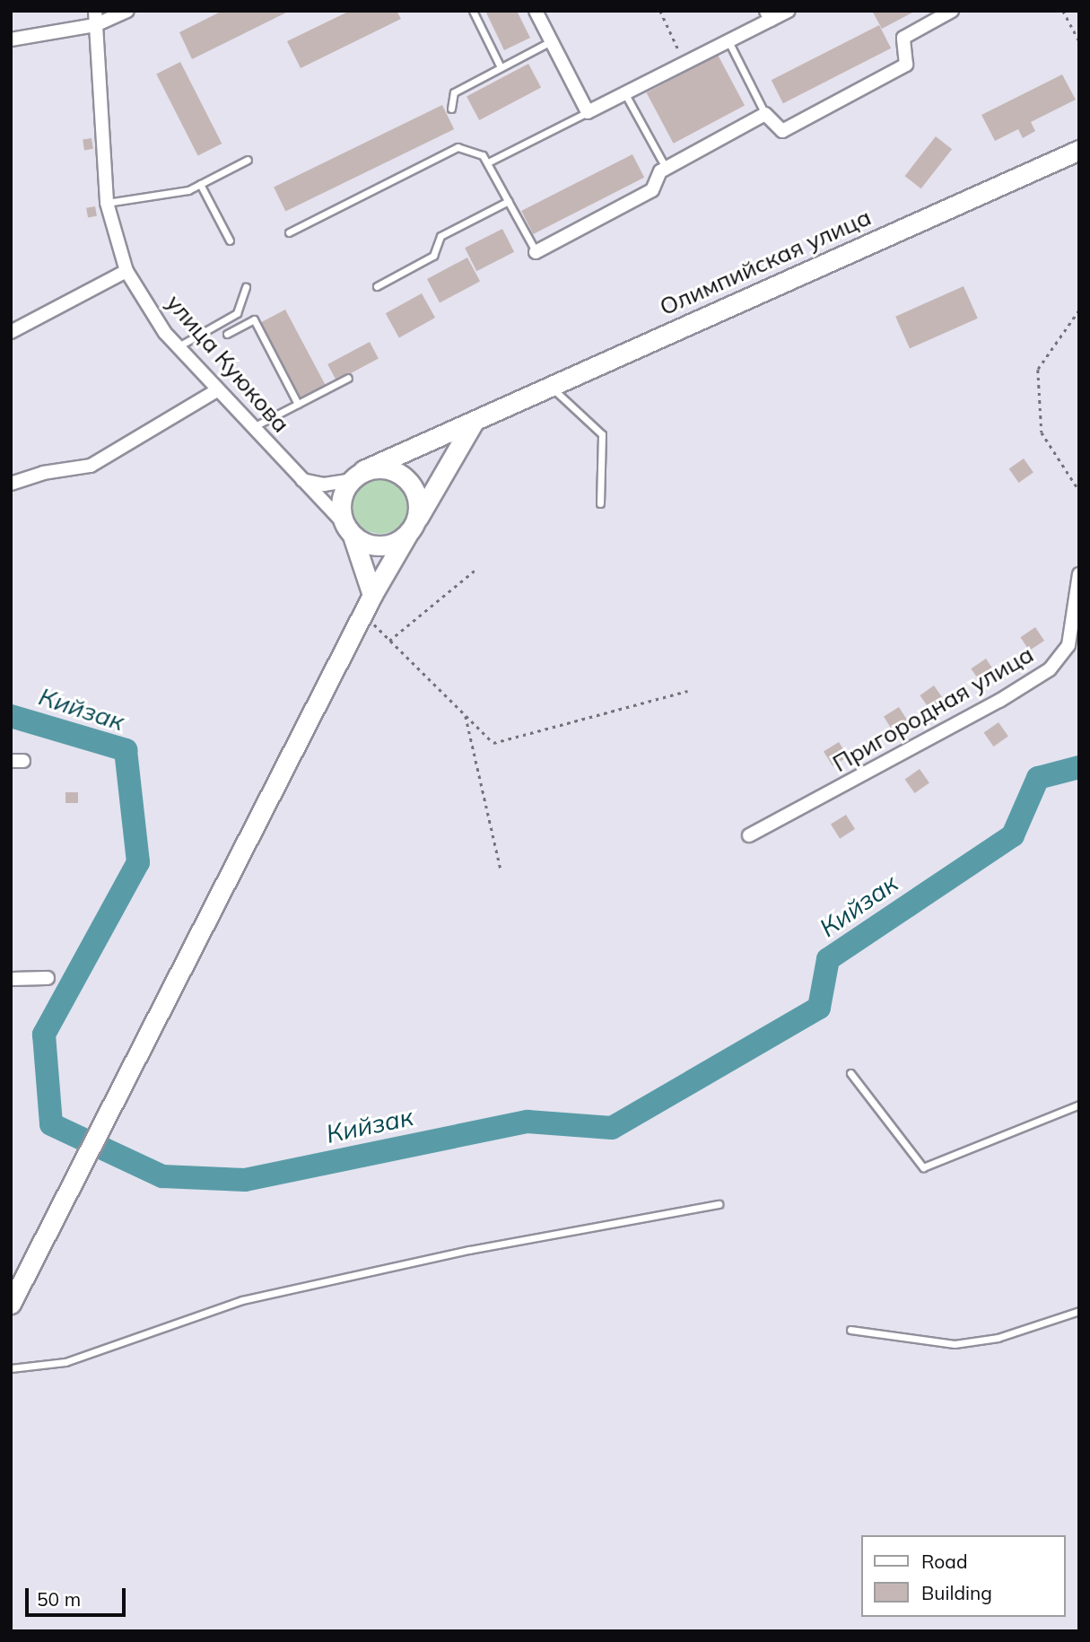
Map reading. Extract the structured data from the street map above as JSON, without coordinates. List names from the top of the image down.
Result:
{
  "streets": {
    "main road": ["Олимпийская улица"],
    "street": ["улица Куюкова", "Пригородная улица"]
  },
  "crossings": [
    ["Олимпийская улица", "улица Куюкова"]
  ],
  "water": ["Кийзак"],
  "legend": ["Road", "Building"],
  "scale_bar": "50 m"
}
